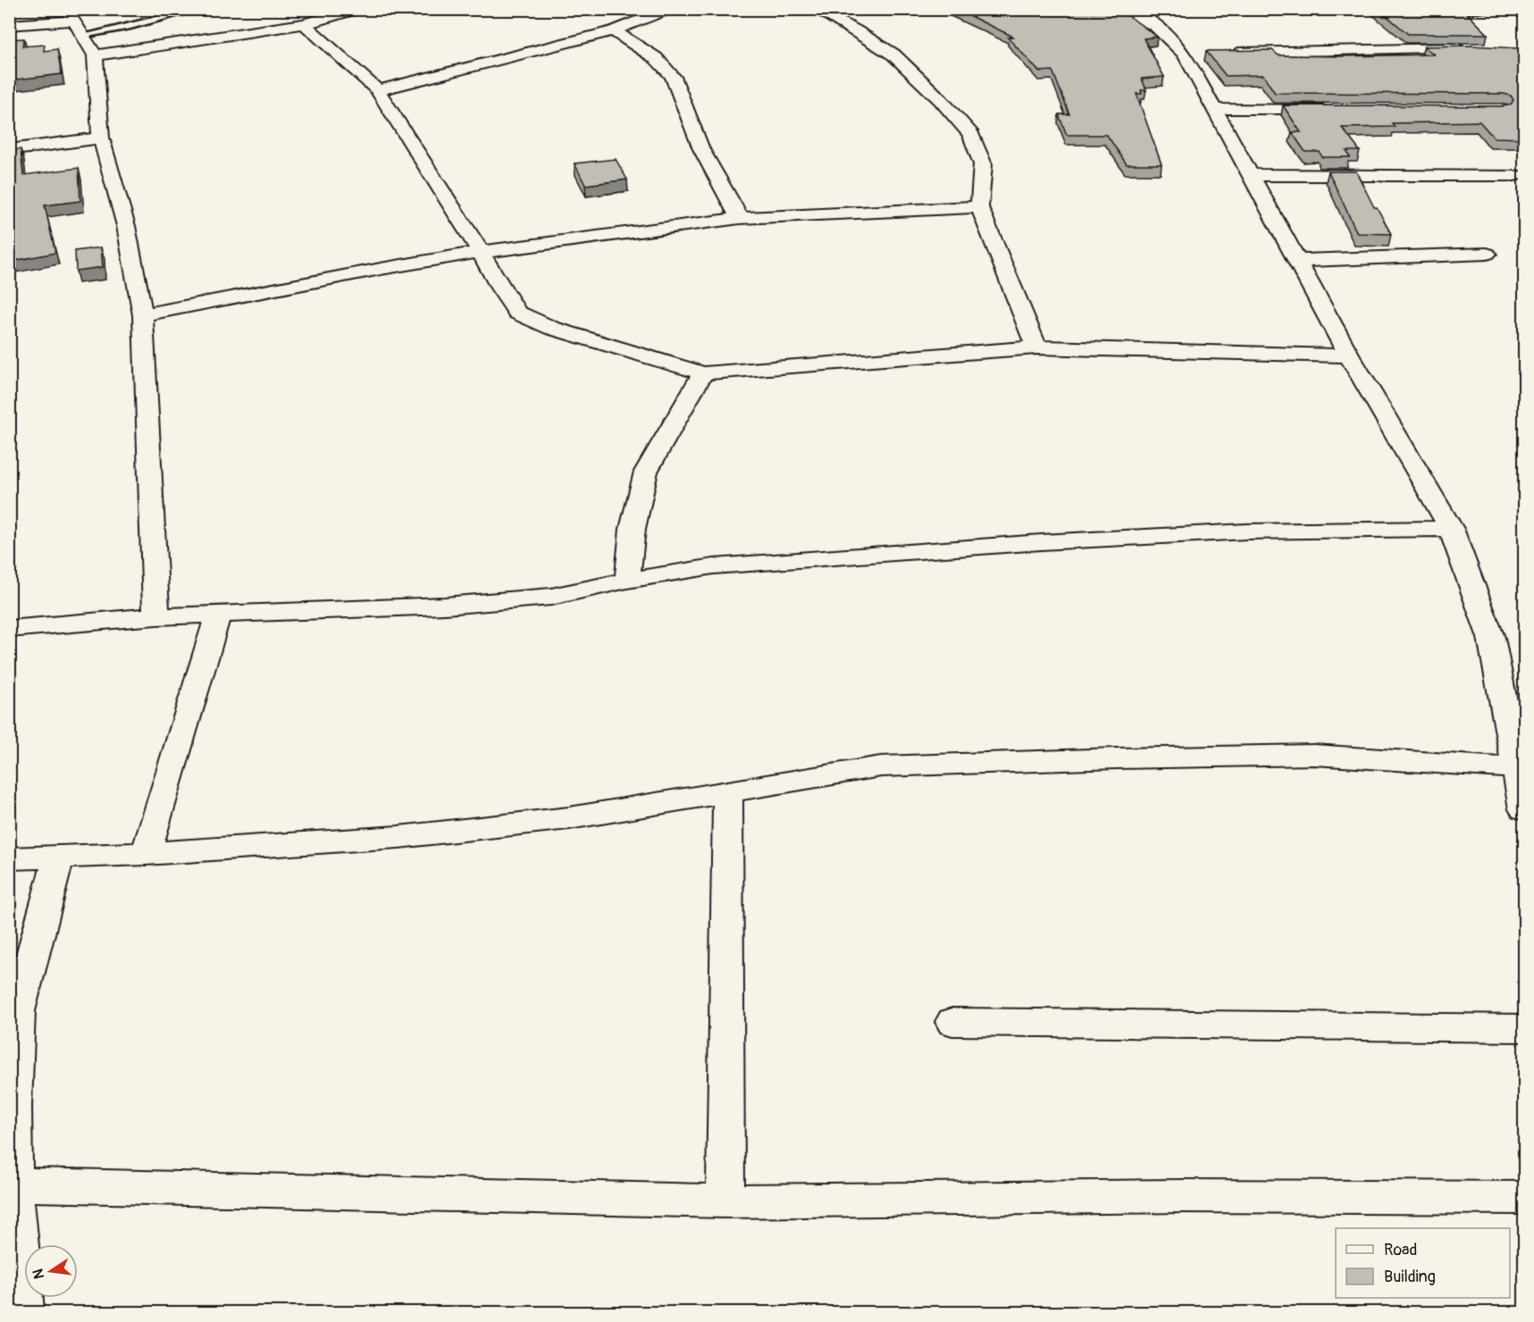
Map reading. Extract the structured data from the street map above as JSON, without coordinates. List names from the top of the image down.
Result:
{
  "legend": ["Road", "Building"],
  "north": "left"
}
